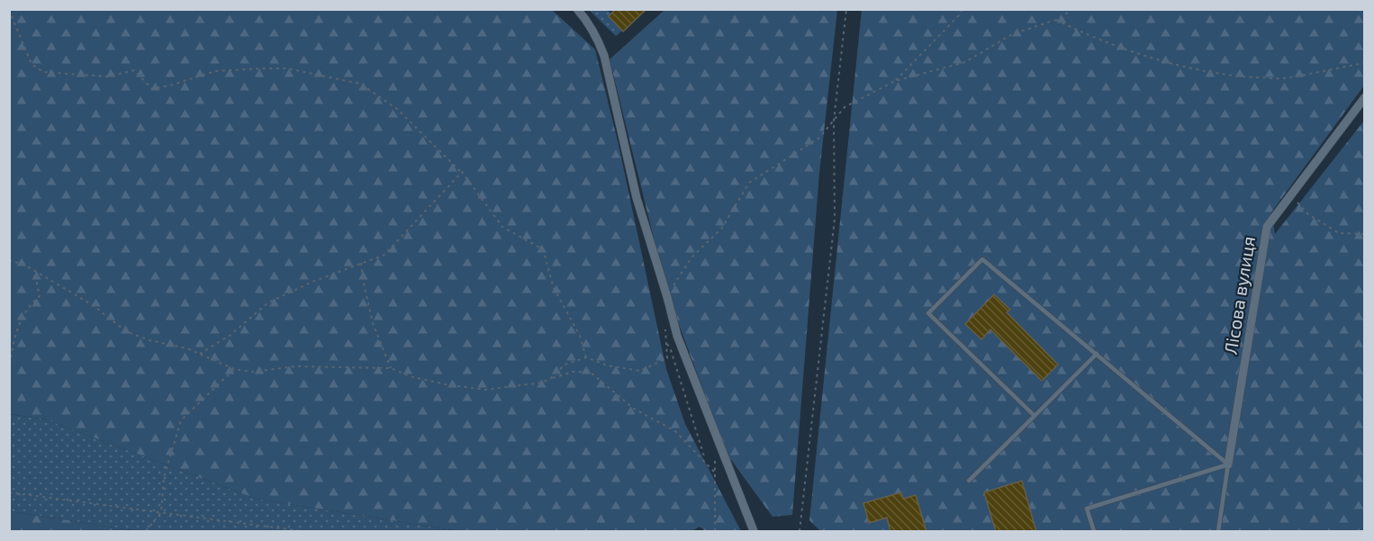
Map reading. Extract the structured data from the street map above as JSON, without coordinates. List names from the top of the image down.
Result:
{
  "streets": {
    "street": ["Лісова вулиця"]
  }
}
